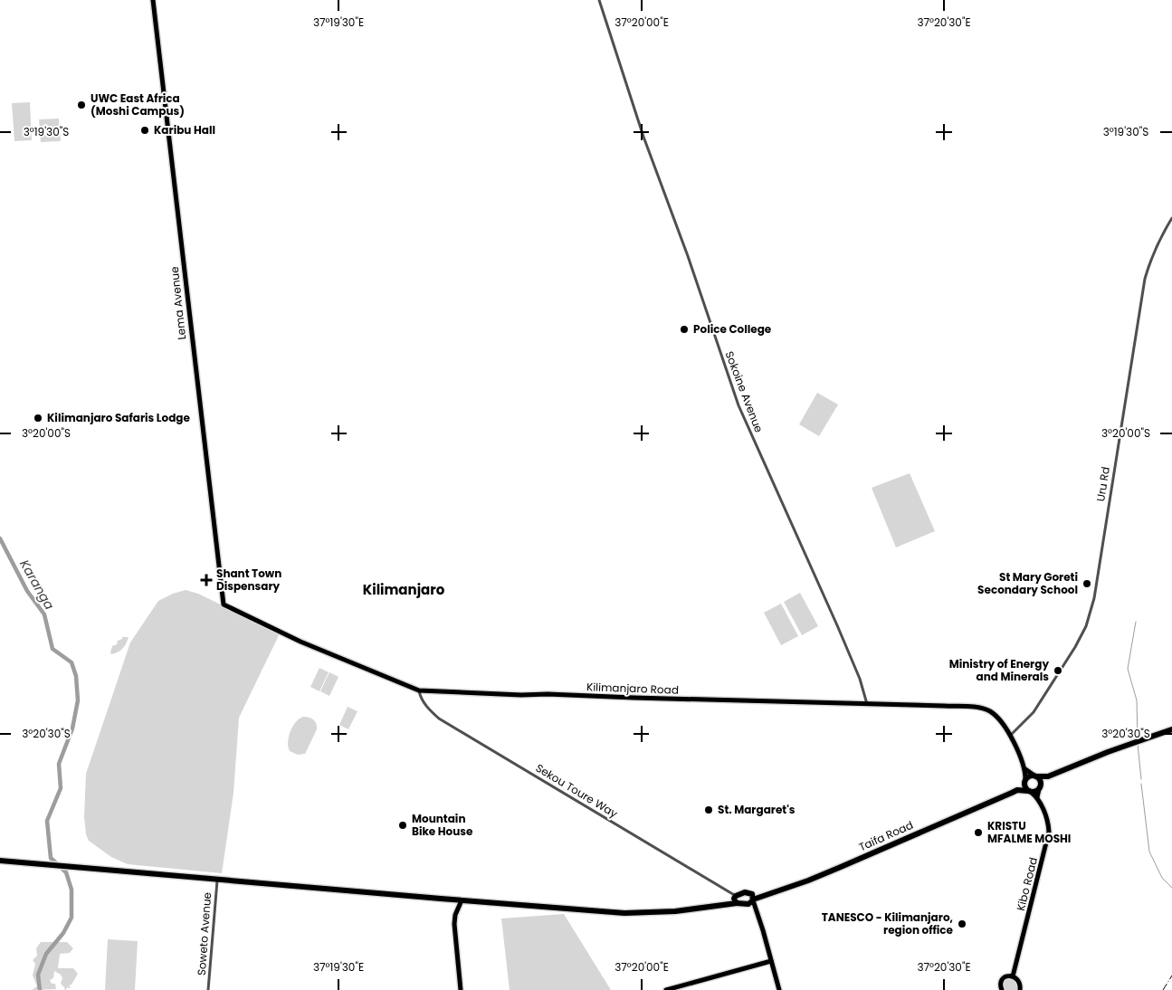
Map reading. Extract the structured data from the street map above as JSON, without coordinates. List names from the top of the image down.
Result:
{
  "streets": {
    "highway": ["Taifa Road"],
    "main road": ["Lema Avenue", "Kilimanjaro Road", "Kibo Road"],
    "street": [
      "Sokoine Avenue",
      "Uru Rd",
      "Sekou Toure Way",
      "Soweto Avenue"
    ]
  },
  "crossings": [
    ["Lema Avenue", "Kilimanjaro Road"],
    ["Sokoine Avenue", "Kilimanjaro Road"],
    ["Uru Rd", "Kilimanjaro Road"],
    ["Kilimanjaro Road", "Sekou Toure Way"],
    ["Kilimanjaro Road", "Taifa Road"],
    ["Kilimanjaro Road", "Kibo Road"],
    ["Sekou Toure Way", "Taifa Road"],
    ["Taifa Road", "Kibo Road"],
    ["Taifa Road", "Soweto Avenue"]
  ],
  "districts": ["Kilimanjaro"],
  "water": ["Karanga"],
  "places": {
    "other": [
      "UWC East Africa (Moshi Campus)",
      "Karibu Hall",
      "Police College",
      "Kilimanjaro Safaris Lodge",
      "St Mary Goreti Secondary School",
      "Ministry of Energy and Minerals",
      "St. Margaret's",
      "Mountain Bike House",
      "KRISTU MFALME MOSHI",
      "TANESCO - Kilimanjaro, region office"
    ],
    "health": ["Shant Town Dispensary"]
  },
  "coordinates": [
    "37°19'30\"E",
    "37°20'00\"E",
    "37°20'30\"E",
    "3°19'30\"S",
    "3°20'00\"S",
    "3°20'30\"S"
  ]
}
